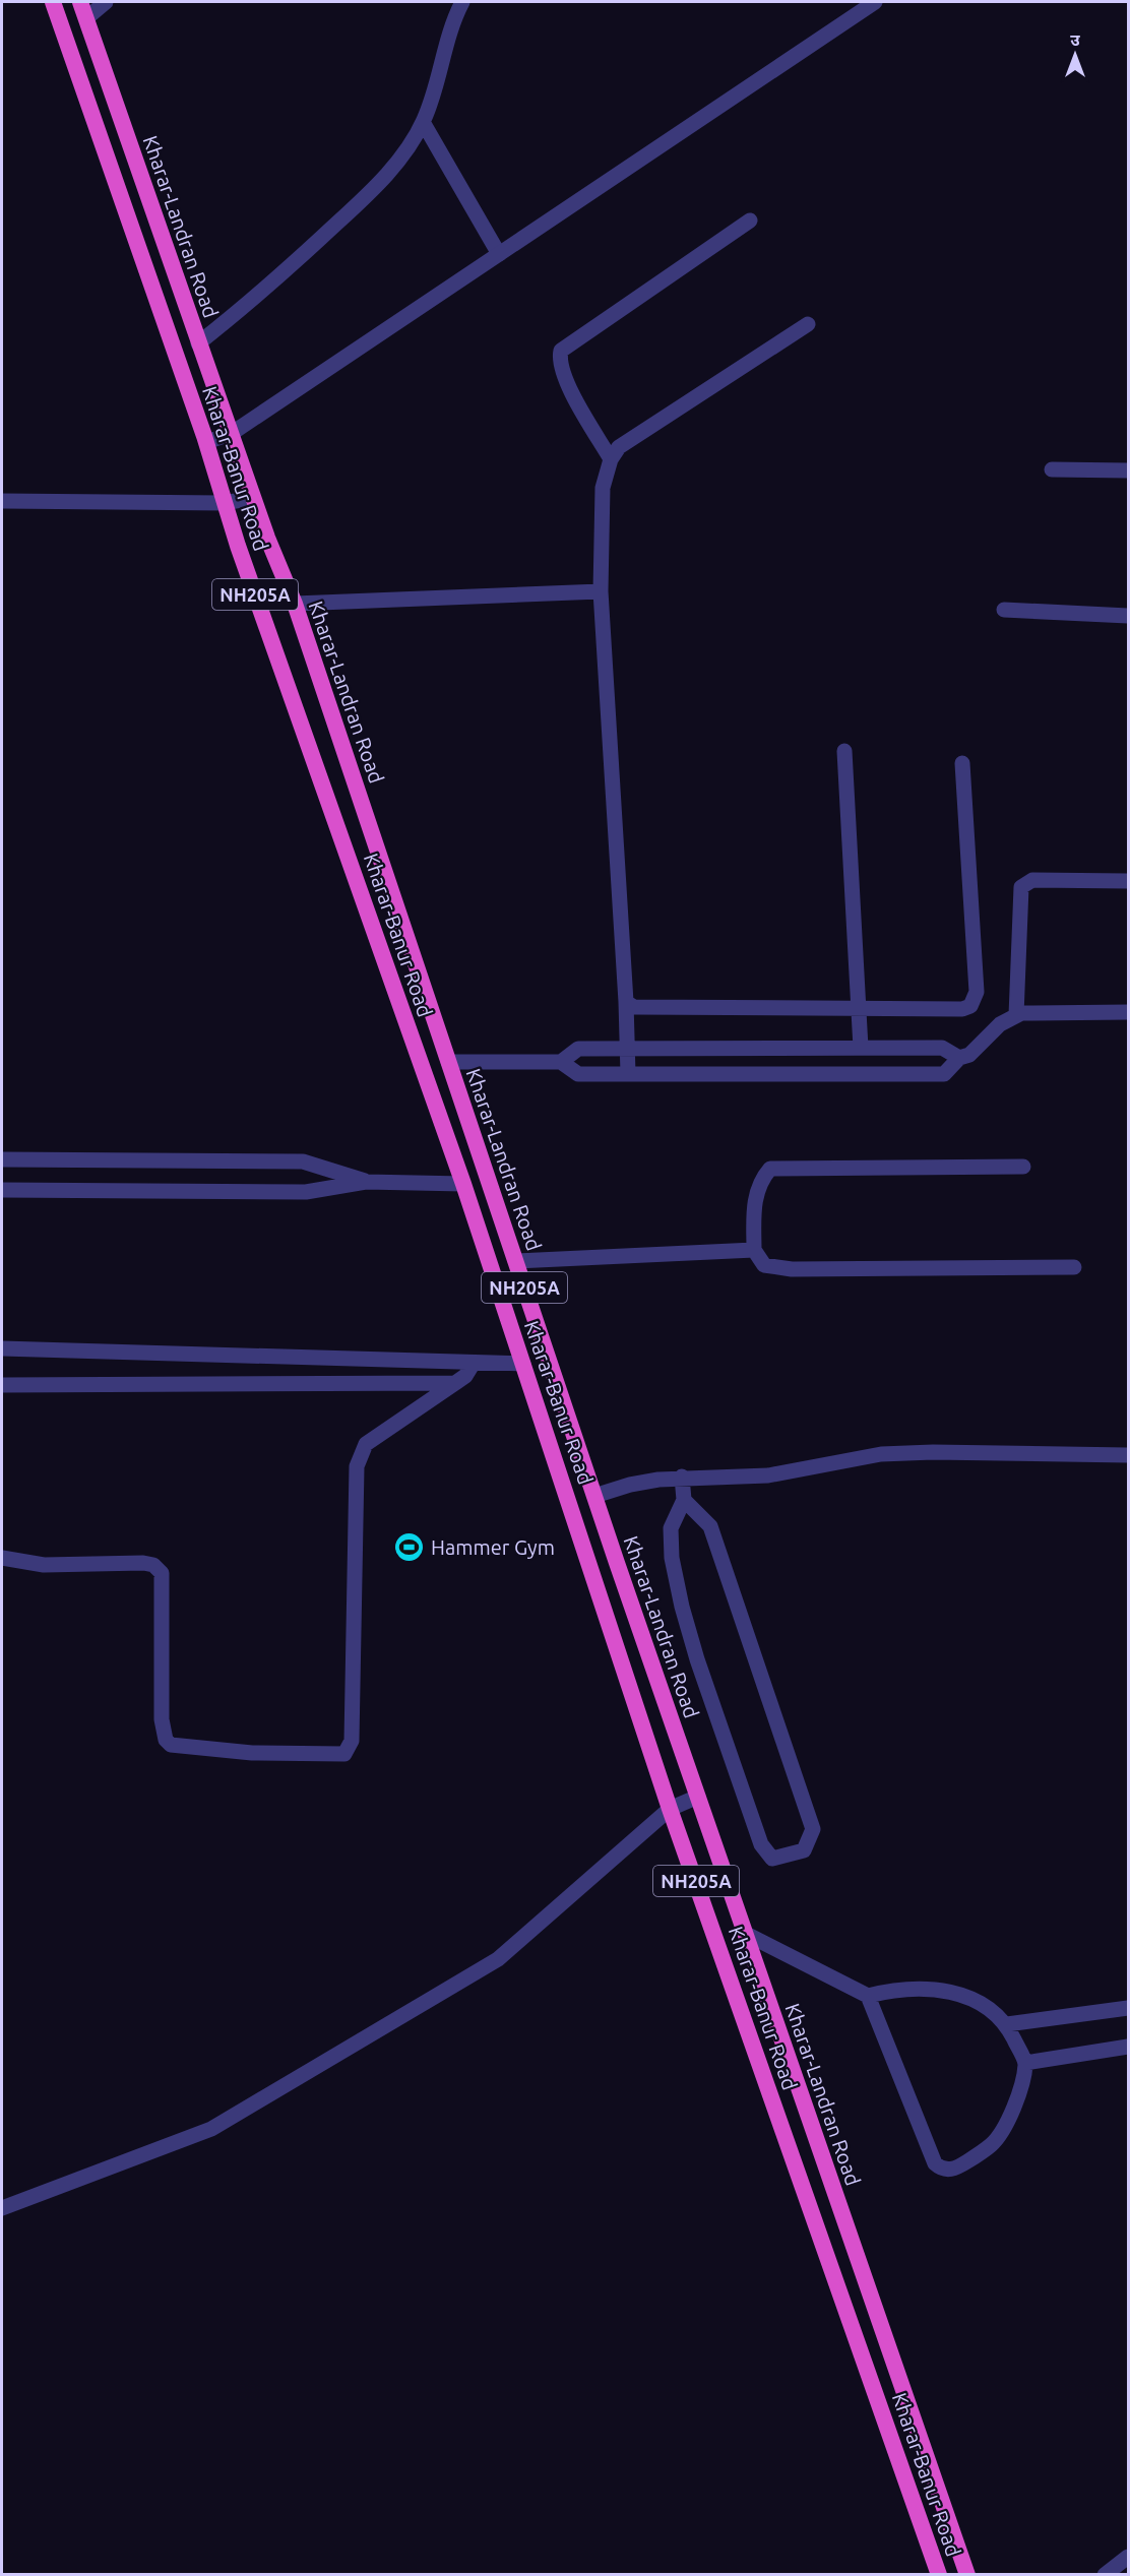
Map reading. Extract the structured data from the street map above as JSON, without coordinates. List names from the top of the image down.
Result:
{
  "streets": {
    "highway": ["Kharar-Landran Road", "Kharar-Banur Road", "NH205A"]
  },
  "places": {
    "sports": ["Hammer Gym"]
  },
  "north": "top"
}
